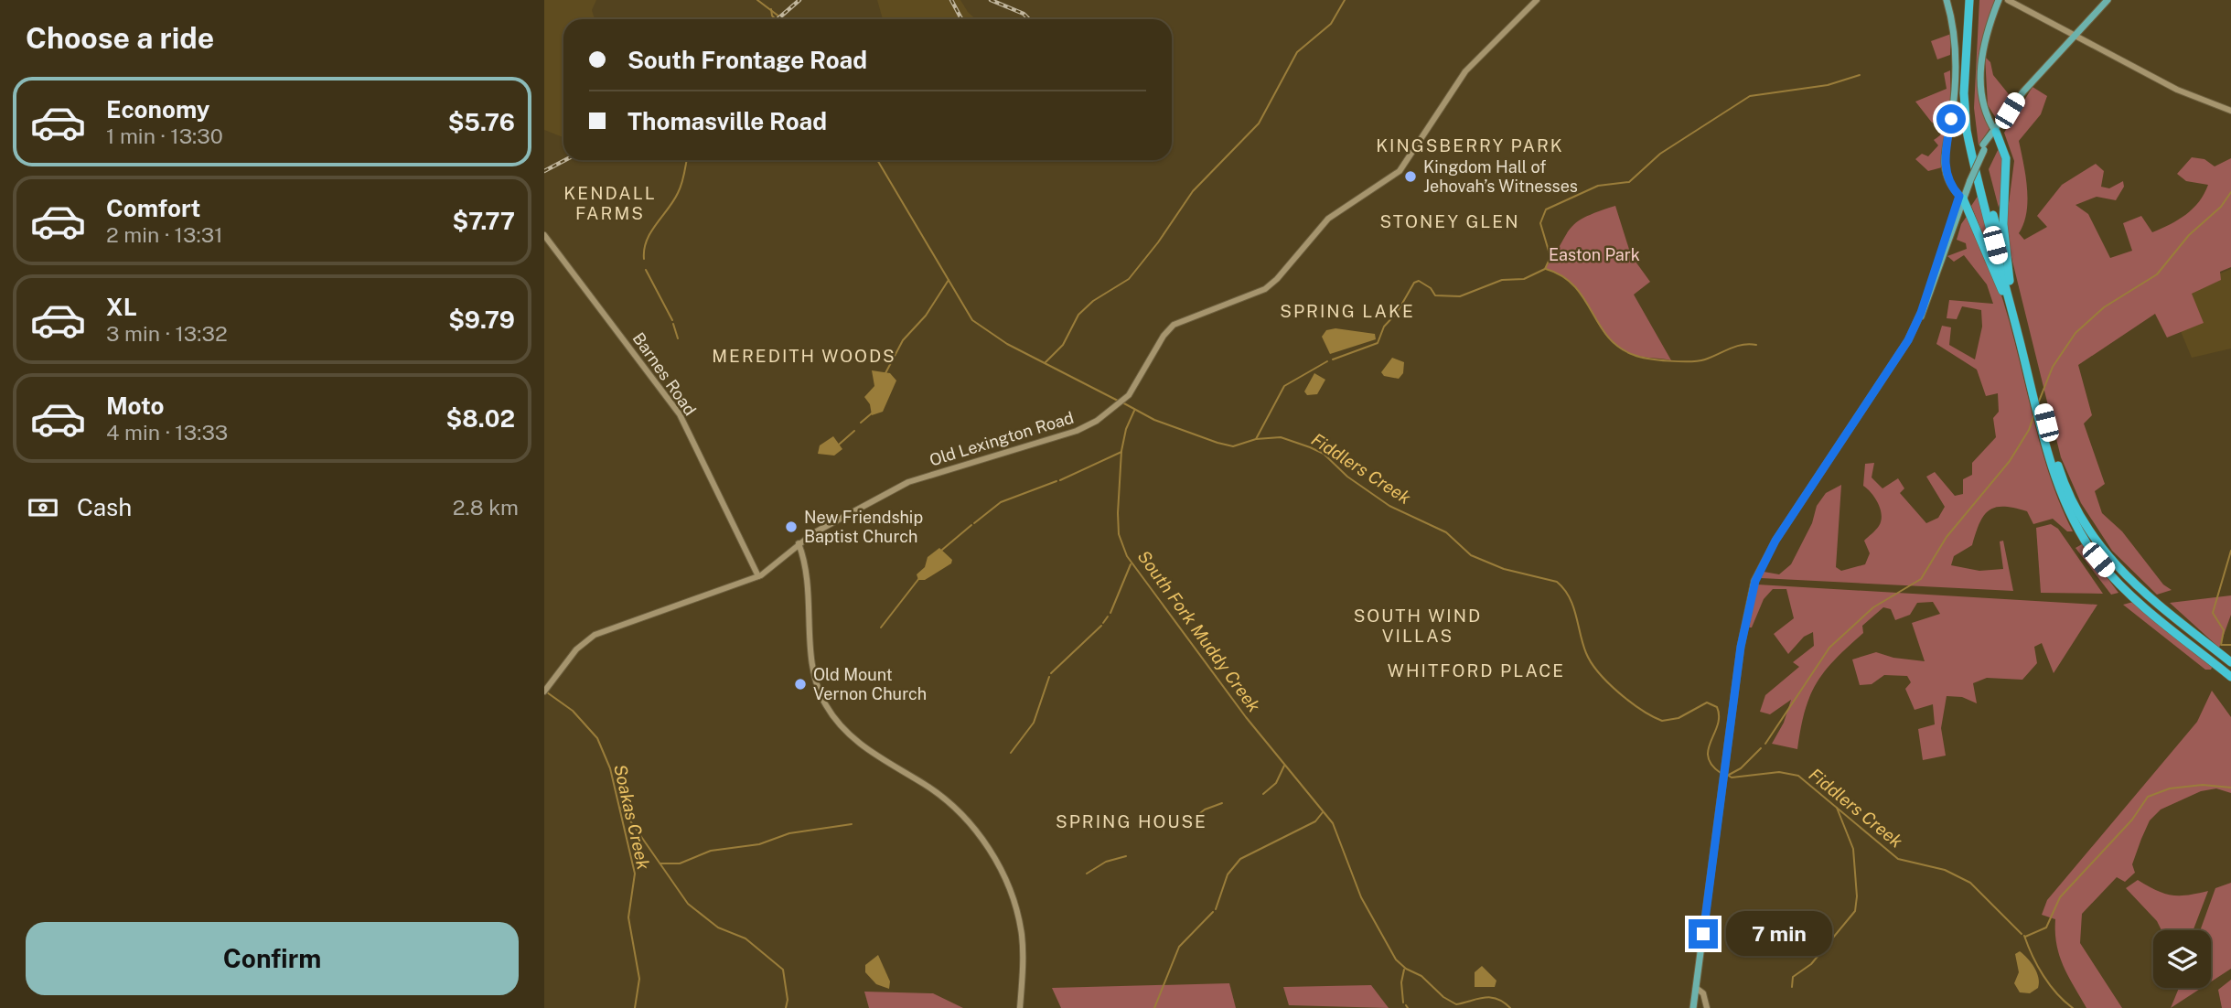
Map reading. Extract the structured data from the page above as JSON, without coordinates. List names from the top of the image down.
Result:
{
  "streets": {
    "street": ["Barnes Road", "Old Lexington Road"]
  },
  "crossings": [
    ["Barnes Road", "Old Lexington Road"]
  ],
  "districts": [
    "KINGSBERRY PARK",
    "KENDALL FARMS",
    "STONEY GLEN",
    "SPRING LAKE",
    "MEREDITH WOODS",
    "SOUTH WIND VILLAS",
    "WHITFORD PLACE",
    "SPRING HOUSE"
  ],
  "water": ["Fiddlers Creek", "South Fork Muddy Creek", "Soakas Creek"],
  "parks": ["Easton Park"],
  "places": ["Kingdom Hall of Jehovah’s Witnesses", "New Friendship Baptist Church", "Old Mount Vernon Church"],
  "page": {
    "heading": "Choose a ride",
    "banner": ["South Frontage Road", "Thomasville Road"],
    "list": [
      {
        "name": "Economy",
        "note": "1 min · 13:30",
        "value": "$5.76"
      },
      {
        "name": "Comfort",
        "note": "2 min · 13:31",
        "value": "$7.77"
      },
      {
        "name": "XL",
        "note": "3 min · 13:32",
        "value": "$9.79"
      },
      {
        "name": "Moto",
        "note": "4 min · 13:33",
        "value": "$8.02"
      }
    ],
    "pay": ["Cash", "2.8 km"],
    "buttons": "Confirm",
    "bubble": "7 min"
  }
}
